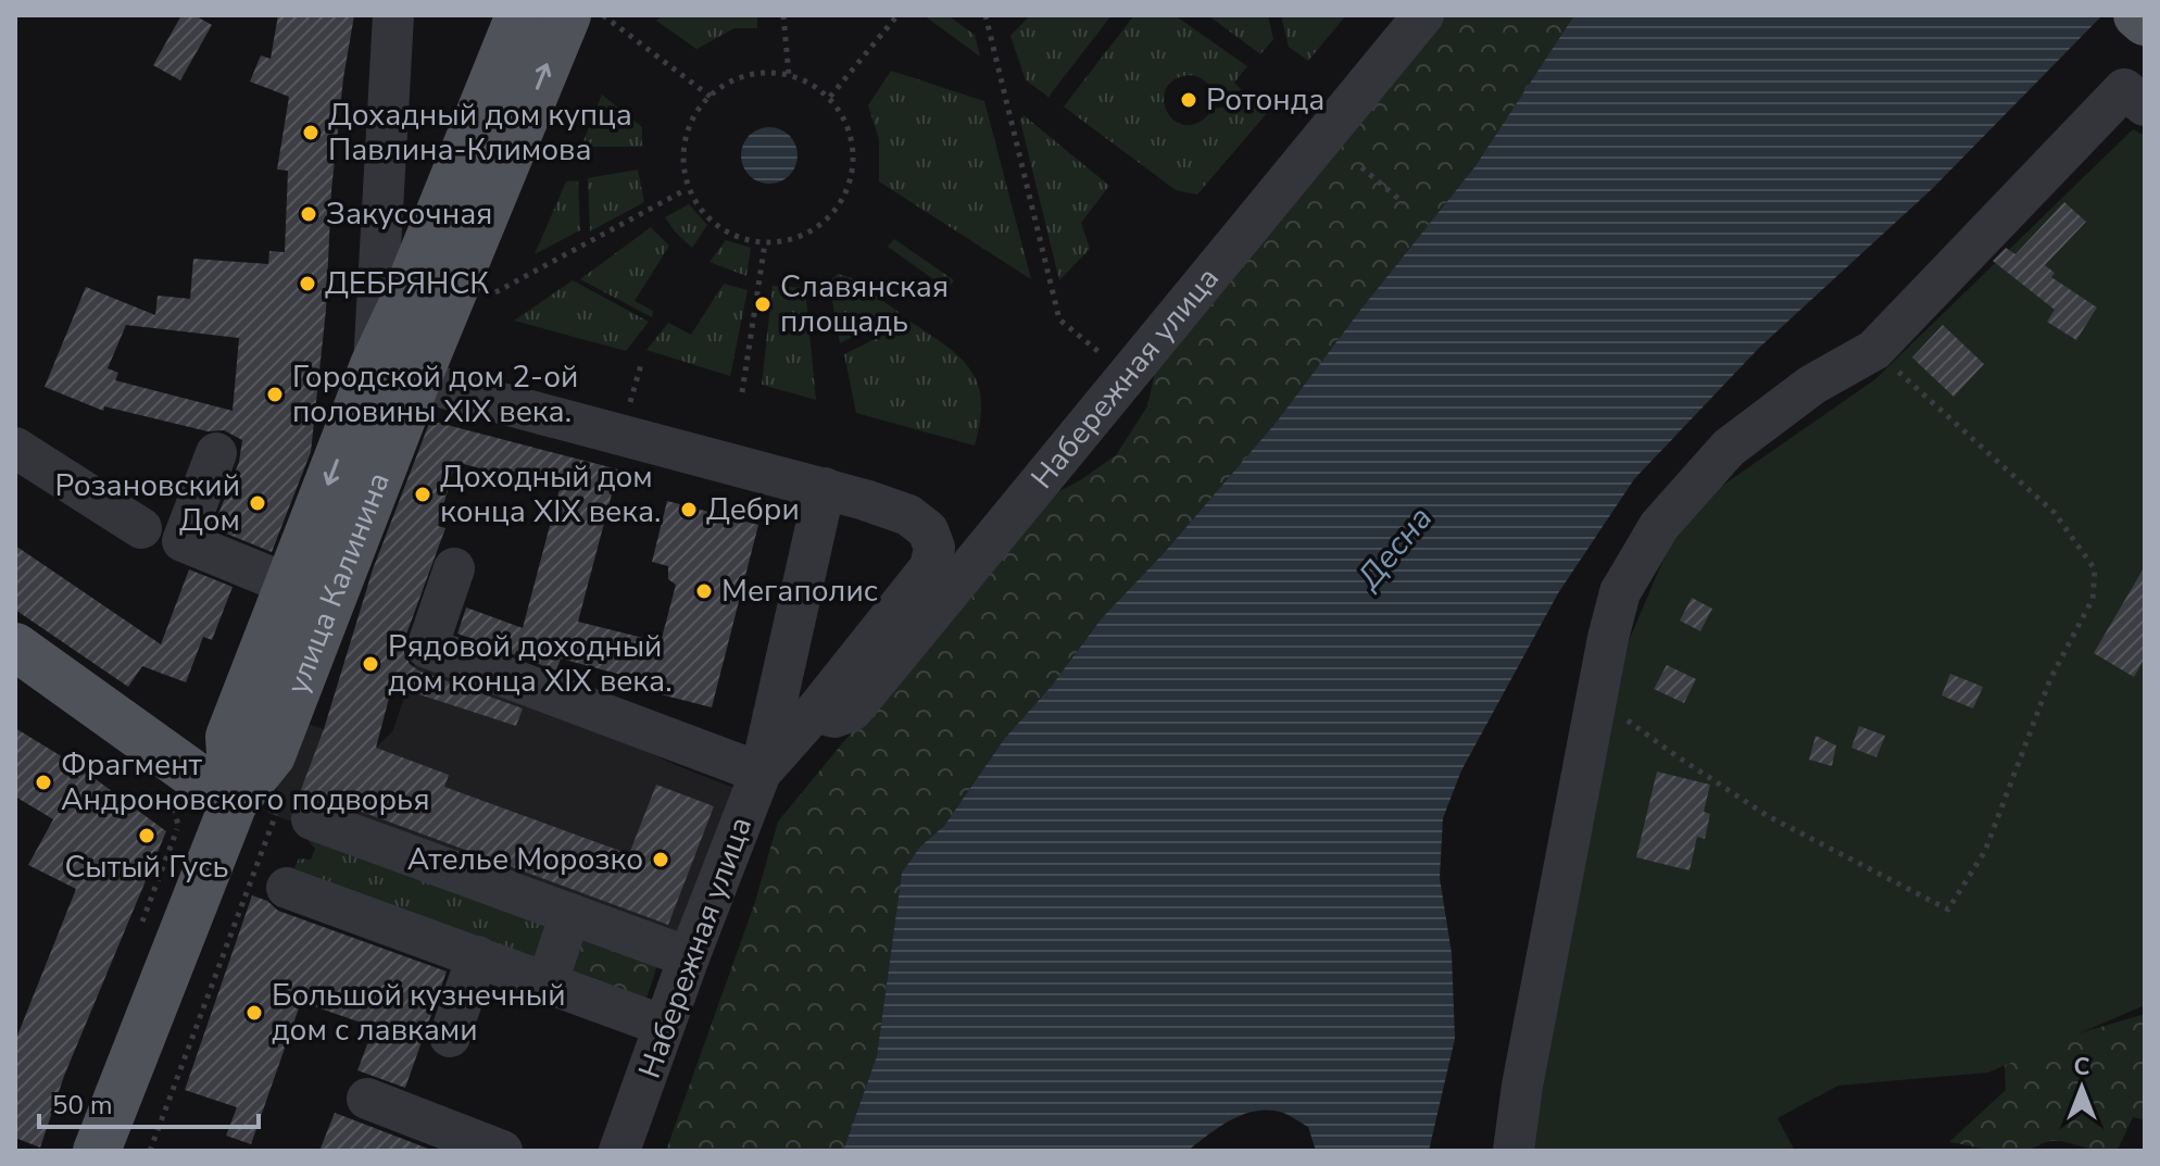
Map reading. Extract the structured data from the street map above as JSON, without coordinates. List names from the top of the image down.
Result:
{
  "streets": {
    "main road": ["улица Калинина"],
    "street": ["Набережная улица"]
  },
  "water": ["Десна"],
  "places": [
    "Ротонда",
    "Дохадный дом купца Павлина-Климова",
    "Закусочная",
    "ДЕБРЯНСК",
    "Славянская площадь",
    "Городской дом 2-ой половины XIX века.",
    "Доходный дом конца XIX века.",
    "Розановский Дом",
    "Дебри",
    "Мегаполис",
    "Рядовой доходный дом конца XIX века.",
    "Фрагмент Андроновского подворья",
    "Сытый Гусь",
    "Ателье Морозко",
    "Большой кузнечный дом с лавками"
  ],
  "scale_bar": "50 m",
  "north": "top"
}
